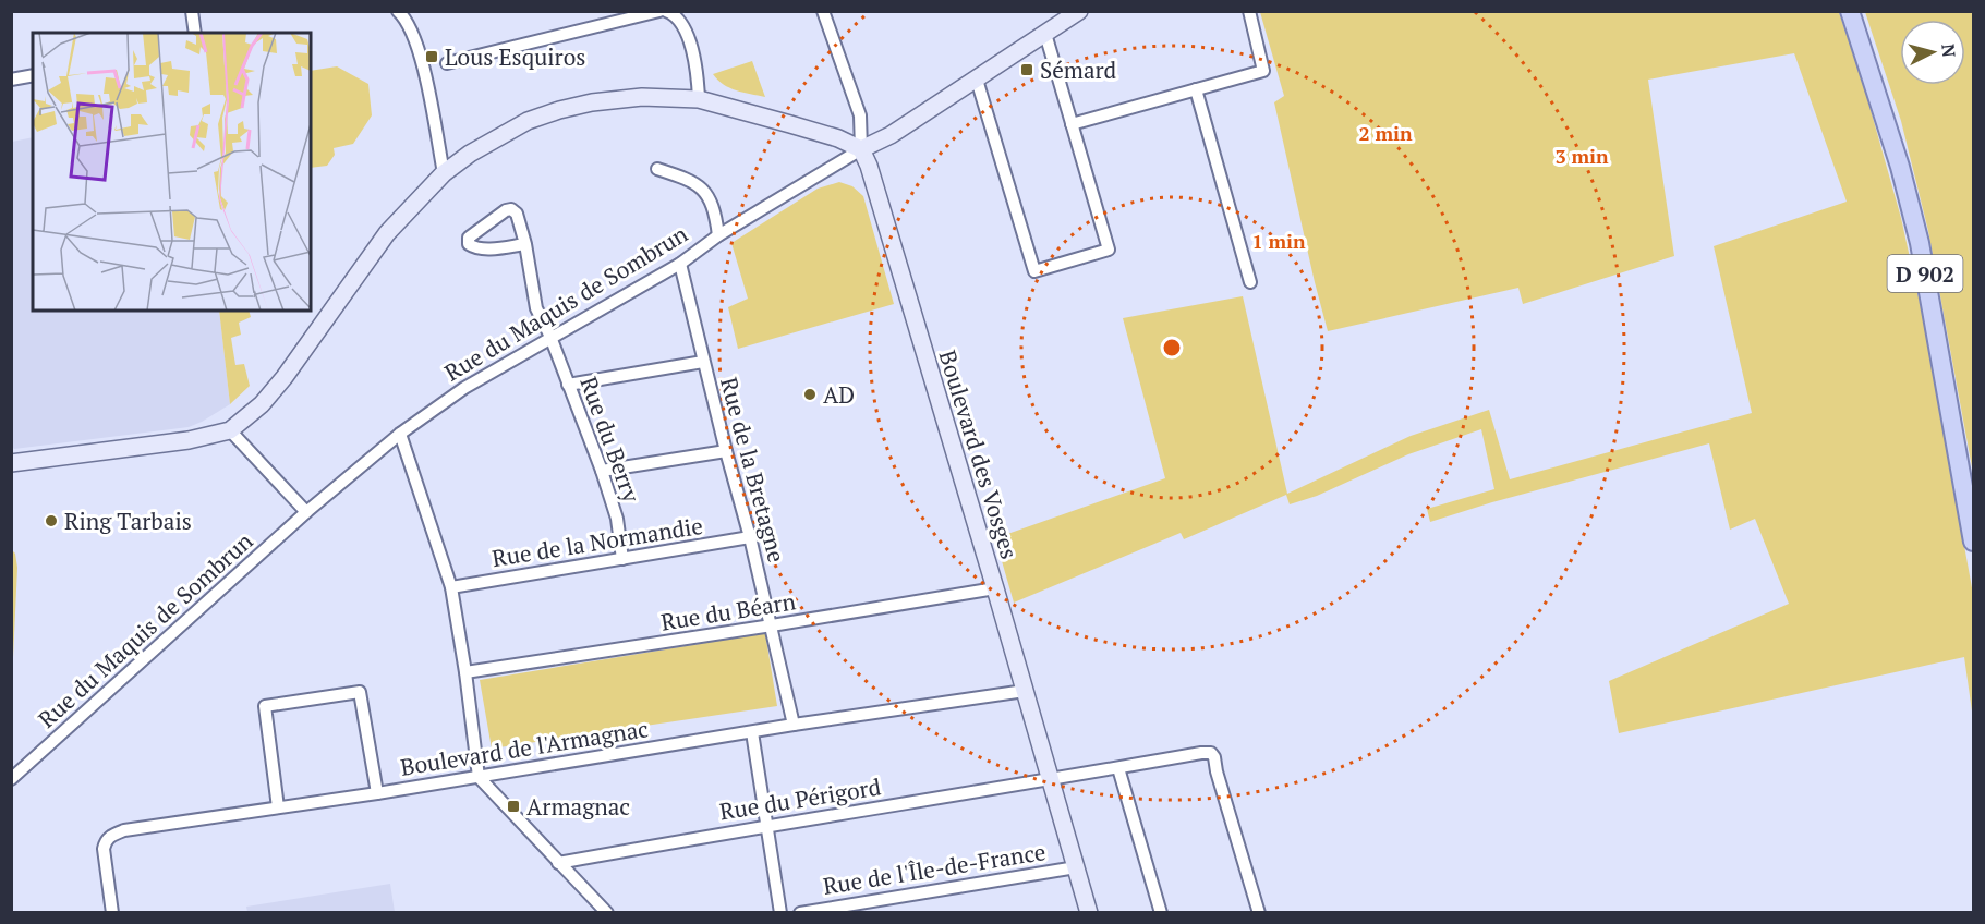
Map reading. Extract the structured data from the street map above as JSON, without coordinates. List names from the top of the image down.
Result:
{
  "streets": {
    "main road": ["D 902", "Boulevard des Vosges"],
    "street": [
      "Rue du Maquis de Sombrun",
      "Rue du Berry",
      "Rue de la Bretagne",
      "Rue de la Normandie",
      "Rue du Béarn",
      "Boulevard de l'Armagnac",
      "Rue du Périgord",
      "Rue de l'Île-de-France"
    ]
  },
  "crossings": [
    ["Rue du Maquis de Sombrun", "Rue du Berry"],
    ["Rue du Maquis de Sombrun", "Boulevard des Vosges"],
    ["Rue du Maquis de Sombrun", "Rue de la Bretagne"],
    ["Rue du Berry", "Rue de la Normandie"],
    ["Boulevard des Vosges", "Rue du Béarn"],
    ["Boulevard des Vosges", "Boulevard de l'Armagnac"],
    ["Boulevard des Vosges", "Rue du Périgord"],
    ["Boulevard des Vosges", "Rue de l'Île-de-France"],
    ["Rue de la Bretagne", "Rue de la Normandie"],
    ["Rue de la Bretagne", "Rue du Béarn"],
    ["Rue de la Bretagne", "Boulevard de l'Armagnac"]
  ],
  "places": {
    "transit": ["Lous Esquiros", "Sémard", "Armagnac"],
    "other": ["AD", "Ring Tarbais"]
  },
  "north": "right",
  "rings": ["2 min", "3 min", "1 min"]
}
